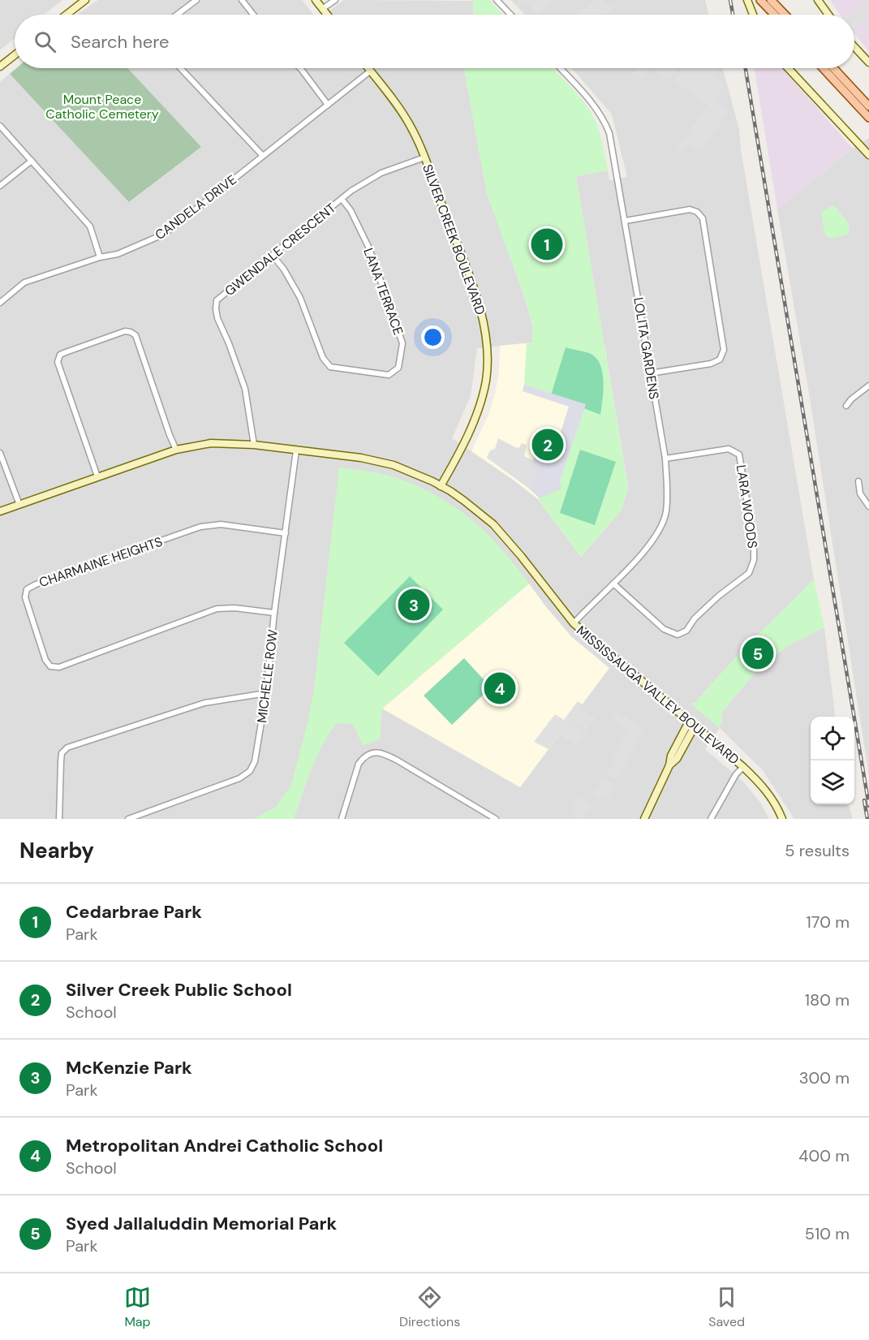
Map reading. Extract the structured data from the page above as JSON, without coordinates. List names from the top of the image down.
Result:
{
  "streets": {
    "street": [
      "CANDELA DRIVE",
      "SILVER CREEK BOULEVARD",
      "GWENDALE CRESCENT",
      "LANA TERRACE",
      "LOLITA GARDENS",
      "LARA WOODS",
      "CHARMAINE HEIGHTS",
      "MICHELLE ROW",
      "MISSISSAUGA VALLEY BOULEVARD"
    ]
  },
  "crossings": [
    ["CANDELA DRIVE", "SILVER CREEK BOULEVARD"],
    ["SILVER CREEK BOULEVARD", "GWENDALE CRESCENT"],
    ["SILVER CREEK BOULEVARD", "MISSISSAUGA VALLEY BOULEVARD"],
    ["GWENDALE CRESCENT", "LANA TERRACE"],
    ["GWENDALE CRESCENT", "MISSISSAUGA VALLEY BOULEVARD"],
    ["LOLITA GARDENS", "LARA WOODS"],
    ["LOLITA GARDENS", "MISSISSAUGA VALLEY BOULEVARD"],
    ["CHARMAINE HEIGHTS", "MICHELLE ROW"],
    ["MICHELLE ROW", "MISSISSAUGA VALLEY BOULEVARD"]
  ],
  "parks": ["Mount Peace Catholic Cemetery"],
  "page": {
    "search": "Search here",
    "pins": [
      "1",
      "2",
      "3",
      "5",
      "4"
    ],
    "heading": ["Nearby", "5 results"],
    "list": [
      {
        "mark": "1",
        "name": "Cedarbrae Park",
        "note": "Park",
        "value": "170 m"
      },
      {
        "mark": "2",
        "name": "Silver Creek Public School",
        "note": "School",
        "value": "180 m"
      },
      {
        "mark": "3",
        "name": "McKenzie Park",
        "note": "Park",
        "value": "300 m"
      },
      {
        "mark": "4",
        "name": "Metropolitan Andrei Catholic School",
        "note": "School",
        "value": "400 m"
      },
      {
        "mark": "5",
        "name": "Syed Jallaluddin Memorial Park",
        "note": "Park",
        "value": "510 m"
      }
    ],
    "nav": ["Map", "Directions", "Saved"]
  }
}
